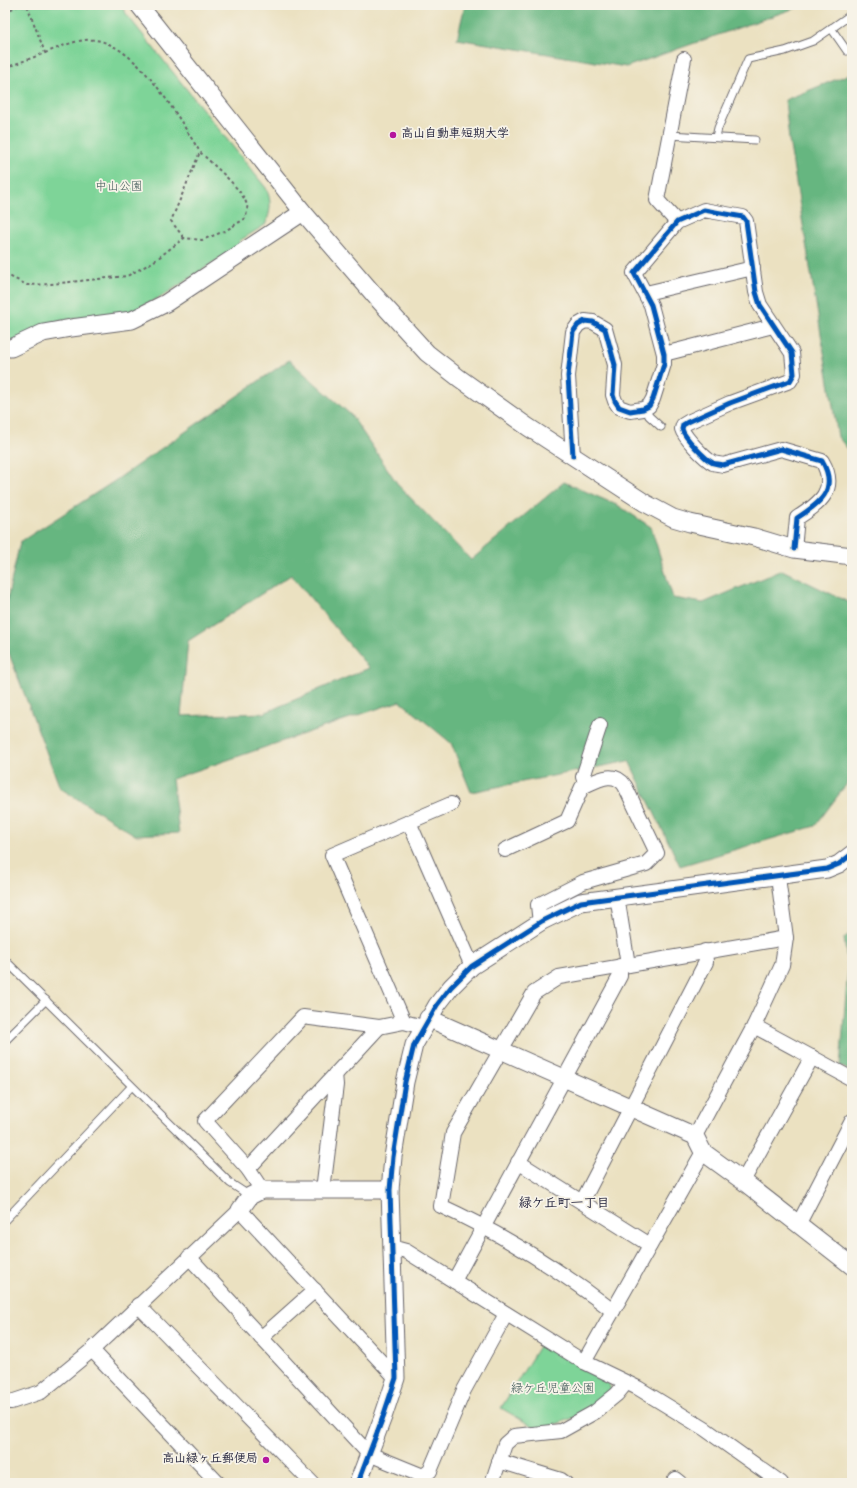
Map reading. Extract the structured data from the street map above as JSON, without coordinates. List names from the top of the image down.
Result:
{
  "districts": ["緑ケ丘町一丁目"],
  "parks": ["中山公園", "緑ケ丘児童公園"],
  "places": ["高山自動車短期大学", "高山緑ヶ丘郵便局"]
}
